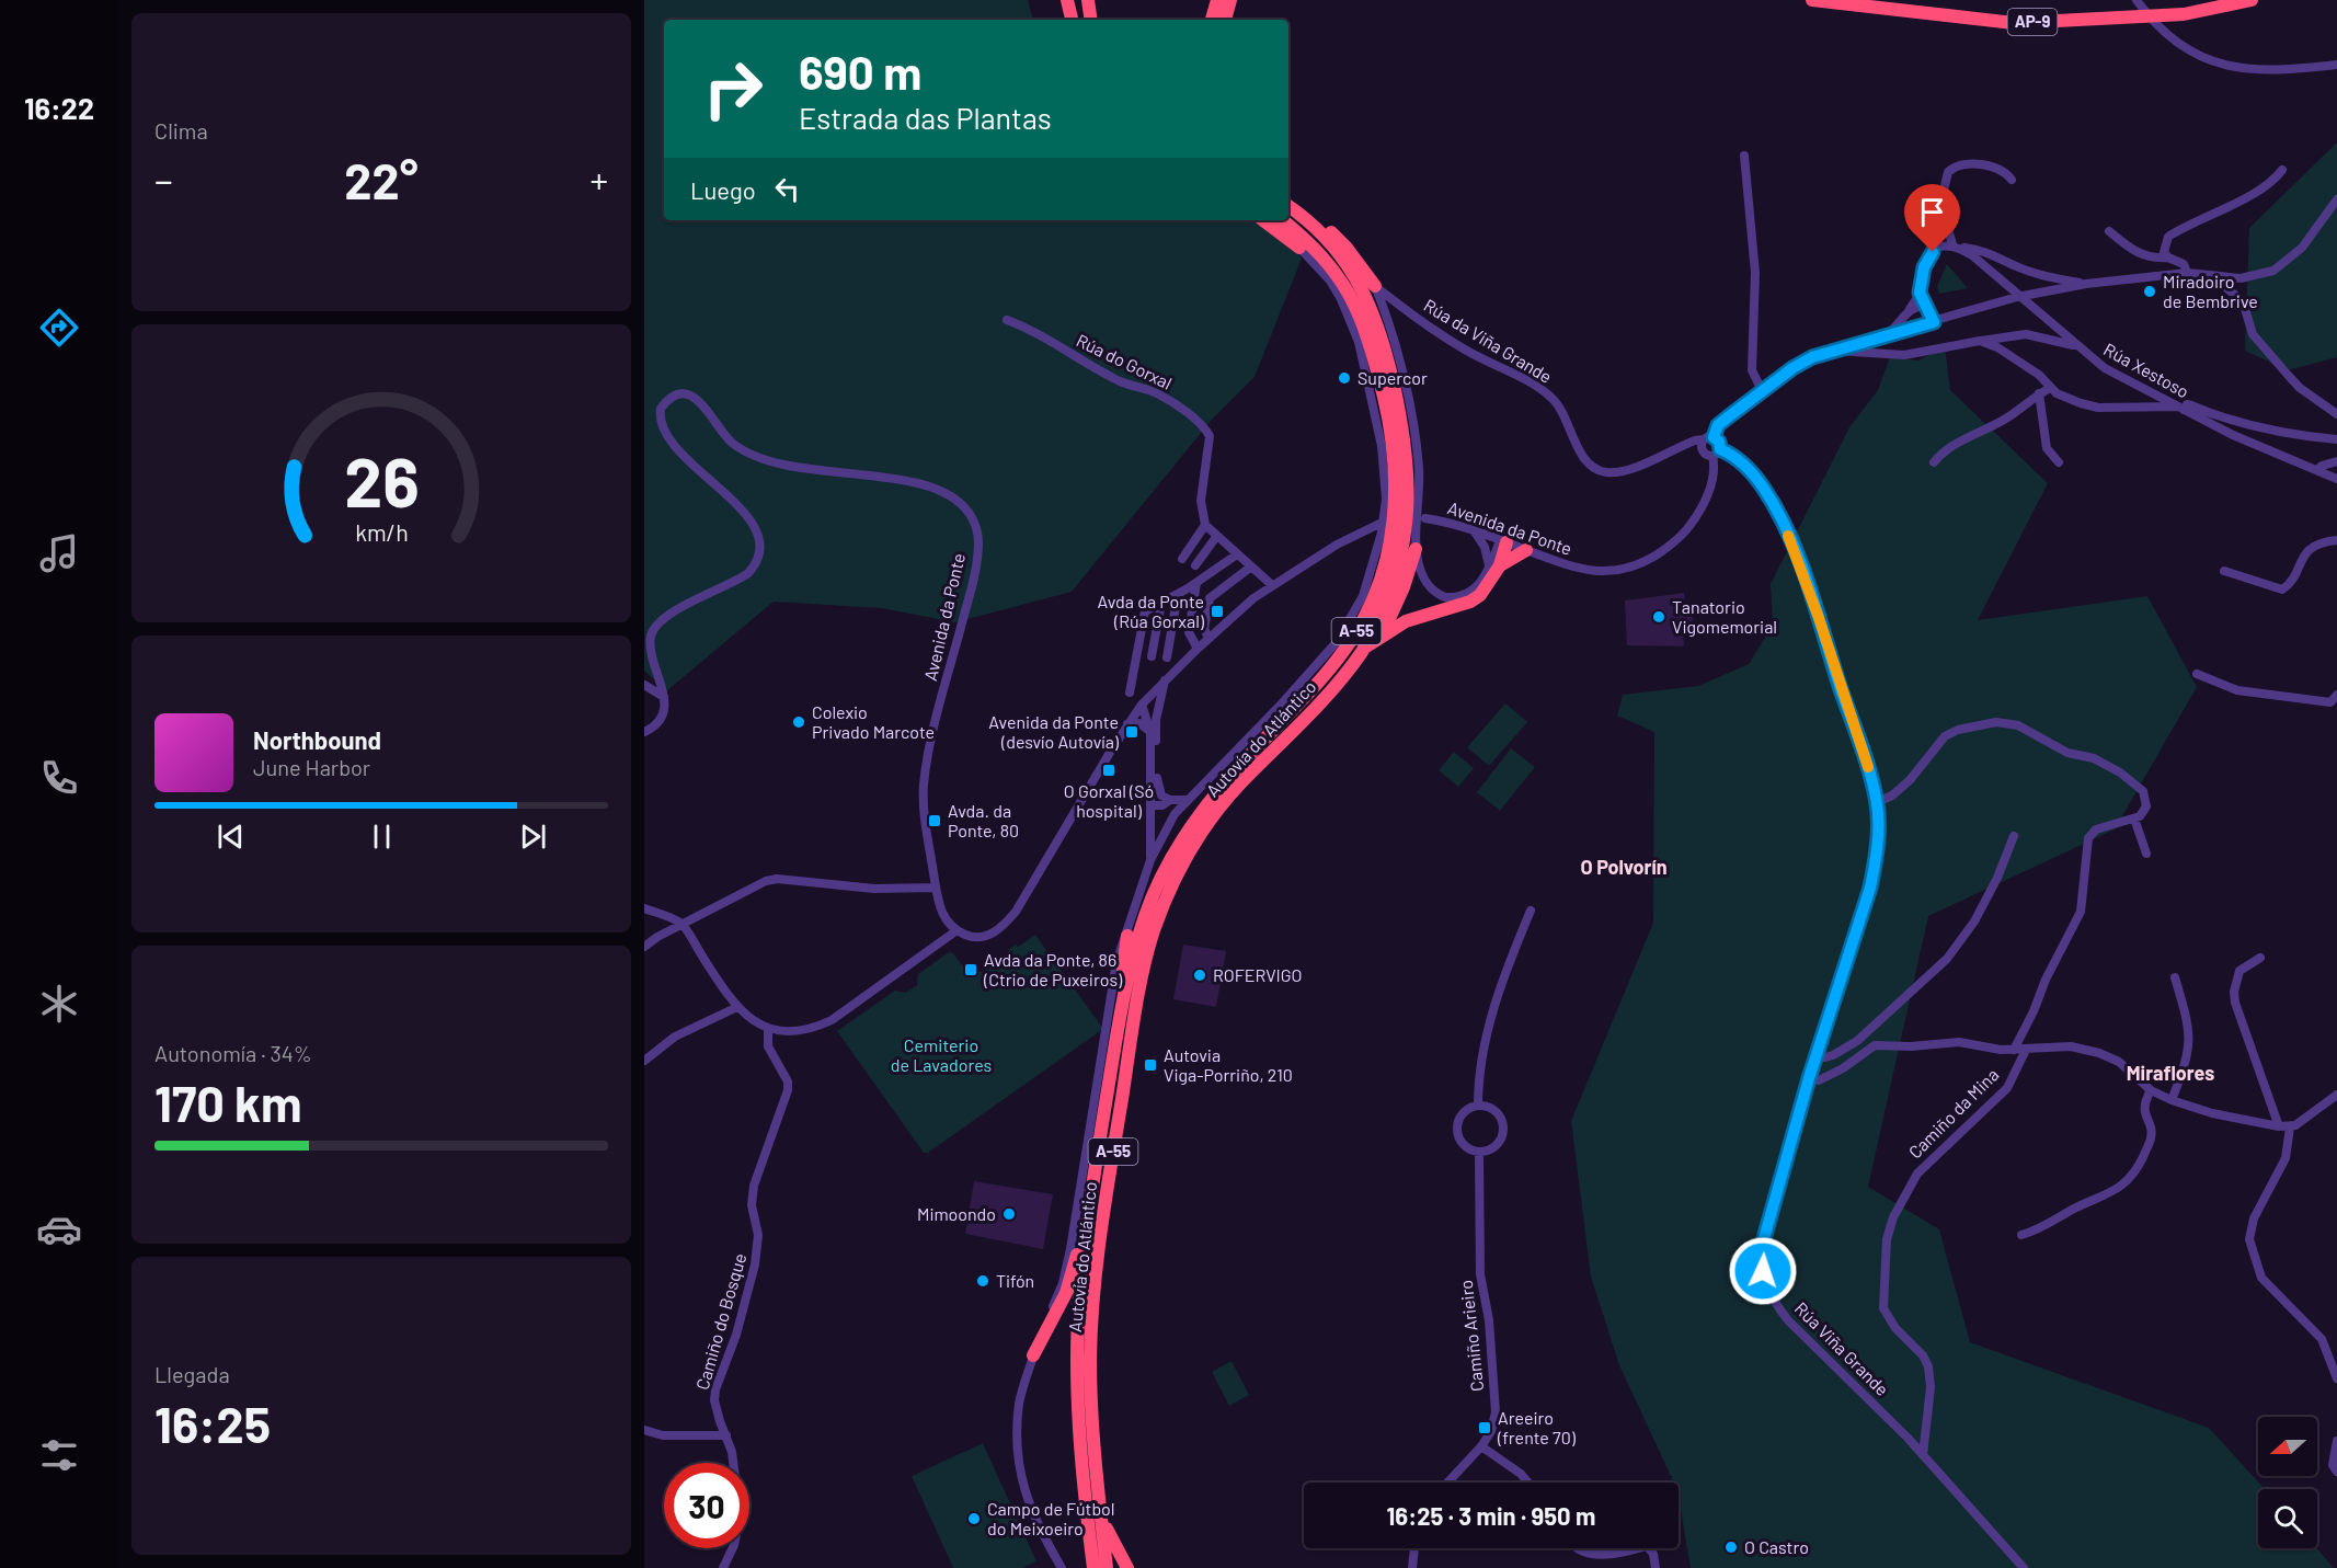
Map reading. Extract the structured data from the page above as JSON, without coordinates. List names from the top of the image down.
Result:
{
  "streets": {
    "highway": ["AP-9", "A-55", "Autovía do Atlántico"],
    "street": [
      "Rúa da Viña Grande",
      "Rúa do Gorxal",
      "Rúa Xestoso",
      "Avenida da Ponte",
      "Camiño da Mina",
      "Camiño do Bosque",
      "Camiño Arieiro",
      "Rúa Viña Grande"
    ]
  },
  "crossings": [
    ["Rúa da Viña Grande", "Rúa Viña Grande"],
    ["Avenida da Ponte", "Rúa Viña Grande"],
    ["Camiño da Mina", "Rúa Viña Grande"]
  ],
  "districts": ["O Polvorín", "Miraflores"],
  "parks": ["Cemiterio de Lavadores"],
  "places": {
    "other": [
      "Miradoiro de Bembrive",
      "Supercor",
      "Tanatorio Vigomemorial",
      "Colexio Privado Marcote",
      "ROFERVIGO",
      "Mimoondo",
      "Tifón",
      "Campo de Fútbol do Meixoeiro",
      "O Castro"
    ],
    "transit": [
      "Avda da Ponte (Rúa Gorxal)",
      "Avenida da Ponte (desvío Autovía)",
      "O Gorxal (Só hospital)",
      "Avda. da Ponte, 80",
      "Avda da Ponte, 86 (Ctrio de Puxeiros)",
      "Autovia Viga-Porriño, 210",
      "Areeiro (frente 70)"
    ]
  },
  "north": "left",
  "page": {
    "tabs": "16:22",
    "tile": [
      "Clima",
      ["Autonomía · 34%", "170 km"],
      ["Llegada", "16:25"]
    ],
    "turn": ["690 m", "Estrada das Plantas"],
    "heat": ["−", "22°", "+"],
    "then": "Luego",
    "song": ["Northbound", "June Harbor"],
    "limit": "30",
    "trip": "16:25 · 3 min · 950 m",
    "gauge": ["26", "km/h"]
  }
}
